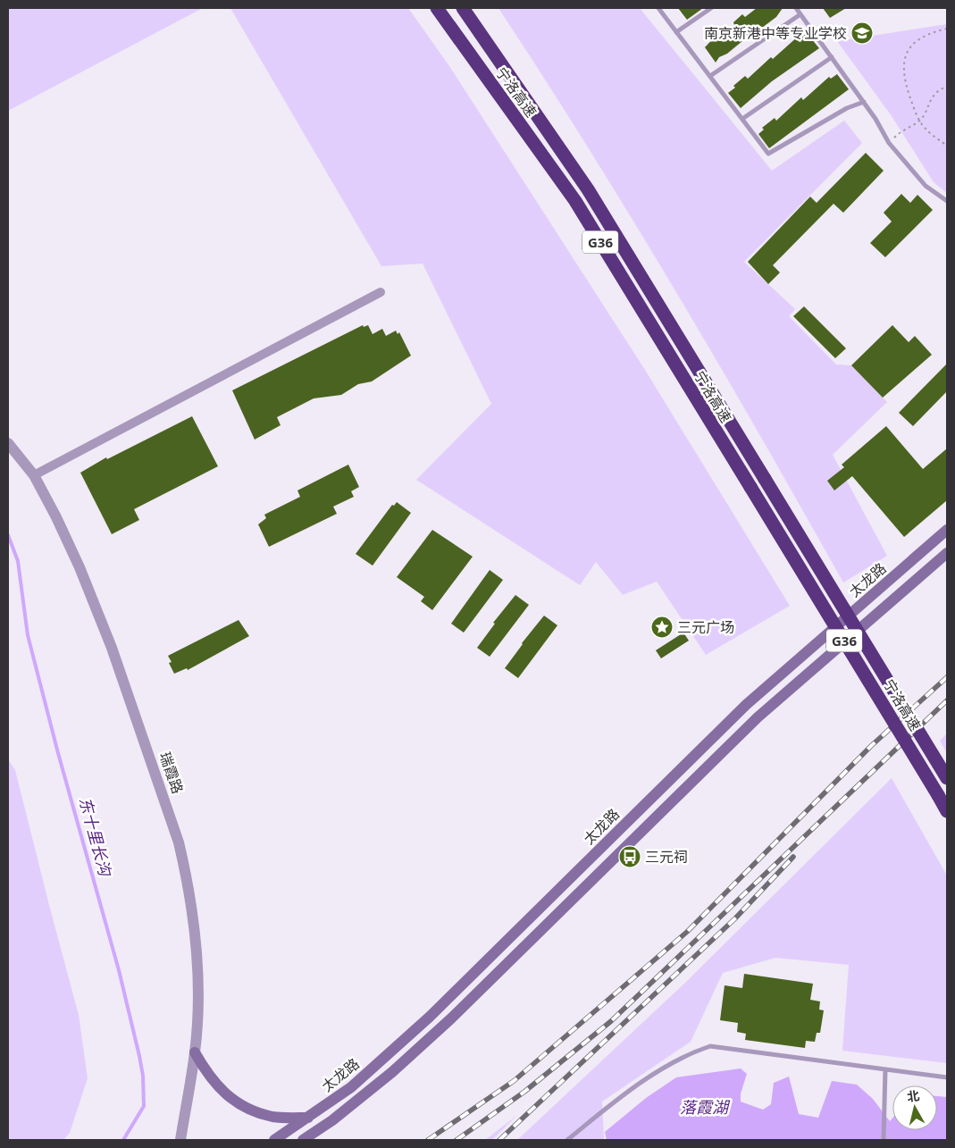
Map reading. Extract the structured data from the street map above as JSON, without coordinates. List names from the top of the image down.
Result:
{
  "streets": {
    "highway": ["宁洛高速", "G36"],
    "main road": ["太龙路"],
    "street": ["瑞霞路"]
  },
  "water": ["东十里长沟", "落霞湖"],
  "places": {
    "school or university": ["南京新港中等专业学校"],
    "place": ["三元广场"],
    "bus stop": ["三元祠"]
  },
  "north": "top"
}
